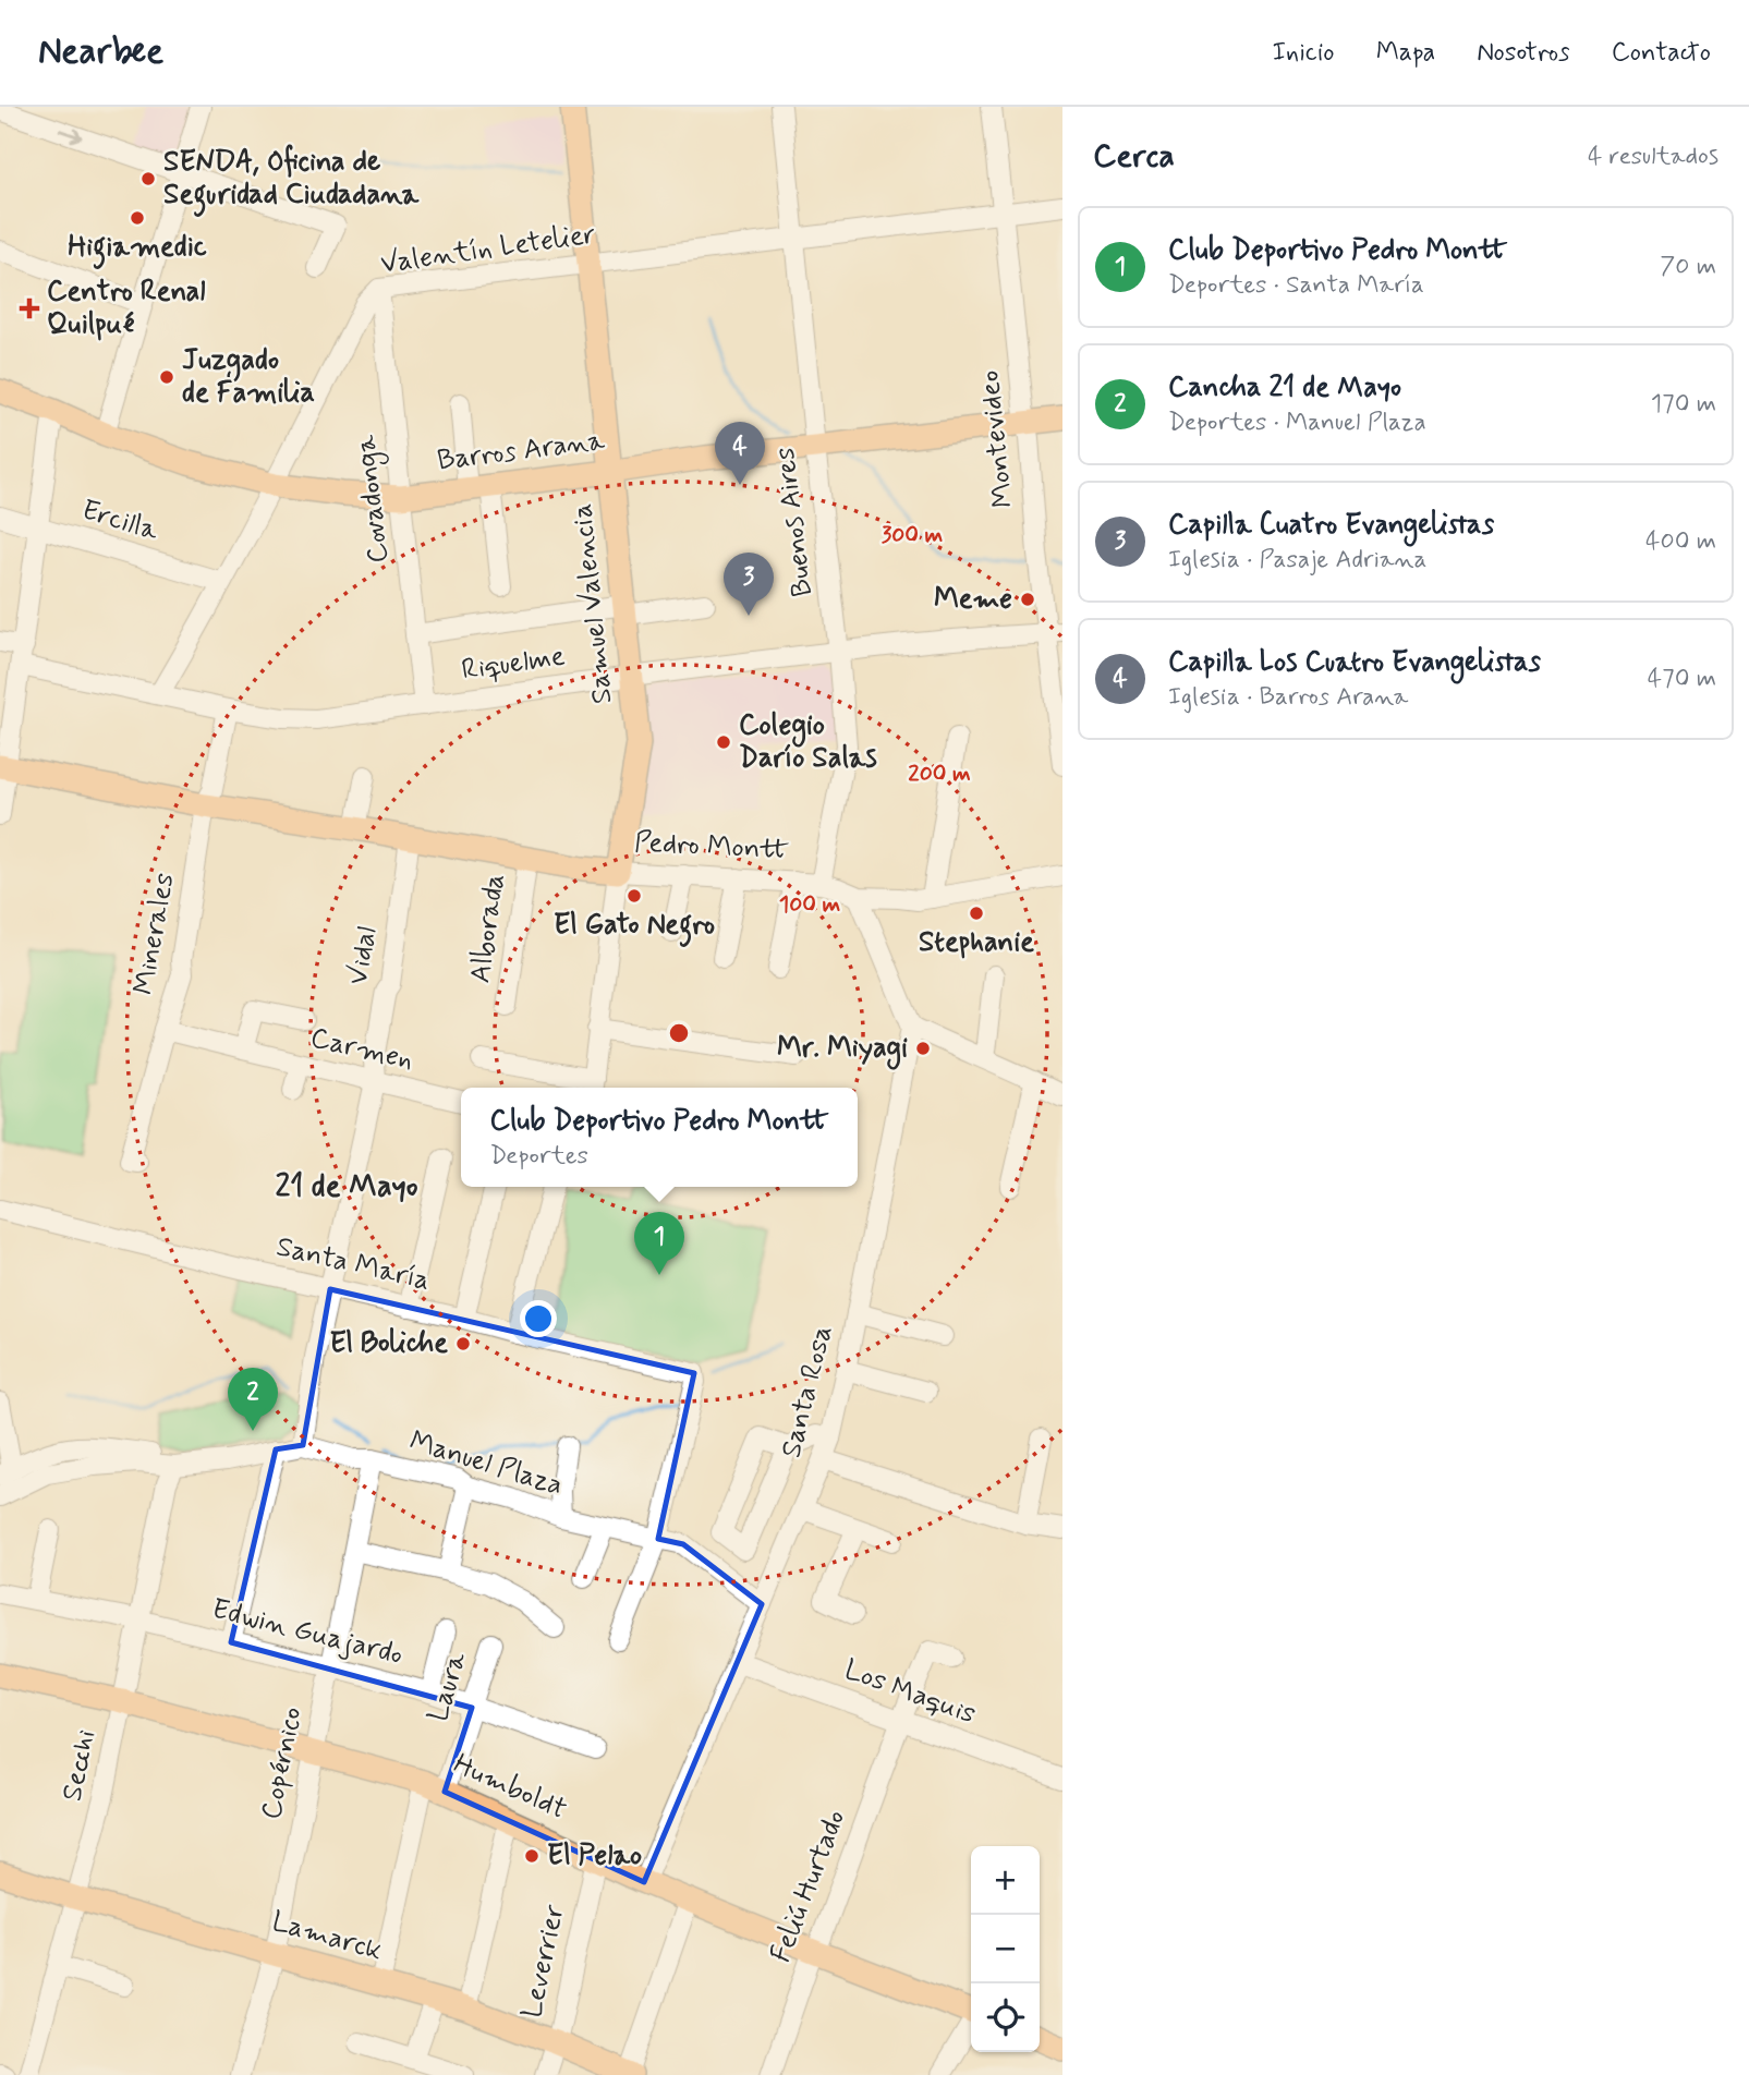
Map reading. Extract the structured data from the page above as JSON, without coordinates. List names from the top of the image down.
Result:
{
  "streets": {
    "main road": [
      "Barros Arana",
      "Samuel Valencia",
      "Pedro Montt",
      "Humboldt",
      "Lamarck"
    ],
    "street": [
      "Valentín Letelier",
      "Montevideo",
      "Covadonga",
      "Ercilla",
      "Buenos Aires",
      "Riquelme",
      "Alborada",
      "Minerales",
      "Vidal",
      "Carmen",
      "Santa María",
      "Santa Rosa",
      "Manuel Plaza",
      "Edwin Guajardo",
      "Laura",
      "Los Maquis",
      "Copérnico",
      "Secchi",
      "Feliú Hurtado",
      "Leverrier"
    ]
  },
  "crossings": [
    ["Valentín Letelier", "Montevideo"],
    ["Valentín Letelier", "Barros Arana"],
    ["Valentín Letelier", "Covadonga"],
    ["Valentín Letelier", "Ercilla"],
    ["Valentín Letelier", "Buenos Aires"],
    ["Valentín Letelier", "Samuel Valencia"],
    ["Valentín Letelier", "Riquelme"],
    ["Montevideo", "Barros Arana"],
    ["Montevideo", "Riquelme"],
    ["Barros Arana", "Covadonga"],
    ["Barros Arana", "Buenos Aires"],
    ["Barros Arana", "Samuel Valencia"],
    ["Covadonga", "Riquelme"],
    ["Buenos Aires", "Riquelme"],
    ["Buenos Aires", "Pedro Montt"],
    ["Samuel Valencia", "Riquelme"],
    ["Samuel Valencia", "Pedro Montt"],
    ["Riquelme", "Minerales"],
    ["Pedro Montt", "Alborada"],
    ["Pedro Montt", "Minerales"],
    ["Pedro Montt", "Vidal"],
    ["Minerales", "Carmen"],
    ["Vidal", "Carmen"],
    ["Vidal", "Santa María"],
    ["Vidal", "Manuel Plaza"],
    ["Santa María", "Manuel Plaza"],
    ["Santa Rosa", "Manuel Plaza"],
    ["Santa Rosa", "Los Maquis"],
    ["Santa Rosa", "Humboldt"],
    ["Manuel Plaza", "Copérnico"],
    ["Manuel Plaza", "Secchi"],
    ["Edwin Guajardo", "Laura"],
    ["Edwin Guajardo", "Copérnico"],
    ["Edwin Guajardo", "Secchi"],
    ["Laura", "Humboldt"],
    ["Laura", "Lamarck"],
    ["Los Maquis", "Feliú Hurtado"],
    ["Copérnico", "Humboldt"],
    ["Copérnico", "Lamarck"],
    ["Secchi", "Humboldt"],
    ["Secchi", "Lamarck"],
    ["Humboldt", "Feliú Hurtado"],
    ["Humboldt", "Leverrier"],
    ["Lamarck", "Leverrier"]
  ],
  "districts": ["21 de Mayo"],
  "places": {
    "other": [
      "SENDA, Oficina de Seguridad Ciudadana",
      "Higiamedic",
      "Juzgado de Familia",
      "Meme",
      "Colegio Darío Salas",
      "El Gato Negro",
      "Stephanie",
      "Mr. Miyagi",
      "El Boliche",
      "El Pelao"
    ],
    "health": ["Centro Renal Quilpué"]
  },
  "page": {
    "header": "Nearbee",
    "nav": [
      "Inicio",
      "Mapa",
      "Nosotros",
      "Contacto"
    ],
    "heading": ["Cerca", "4 resultados"],
    "list": [
      {
        "mark": "1",
        "name": "Club Deportivo Pedro Montt",
        "note": "Deportes · Santa María",
        "value": "70 m"
      },
      {
        "mark": "2",
        "name": "Cancha 21 de Mayo",
        "note": "Deportes · Manuel Plaza",
        "value": "170 m"
      },
      {
        "mark": "3",
        "name": "Capilla Cuatro Evangelistas",
        "note": "Iglesia · Pasaje Adriana",
        "value": "400 m"
      },
      {
        "mark": "4",
        "name": "Capilla Los Cuatro Evangelistas",
        "note": "Iglesia · Barros Arana",
        "value": "470 m"
      }
    ],
    "pins": [
      "4",
      "3",
      "1",
      "2"
    ],
    "popup": ["Club Deportivo Pedro Montt", "Deportes"],
    "map_buttons": ["+", "−"]
  },
  "rings": ["300 m", "200 m", "100 m"]
}
